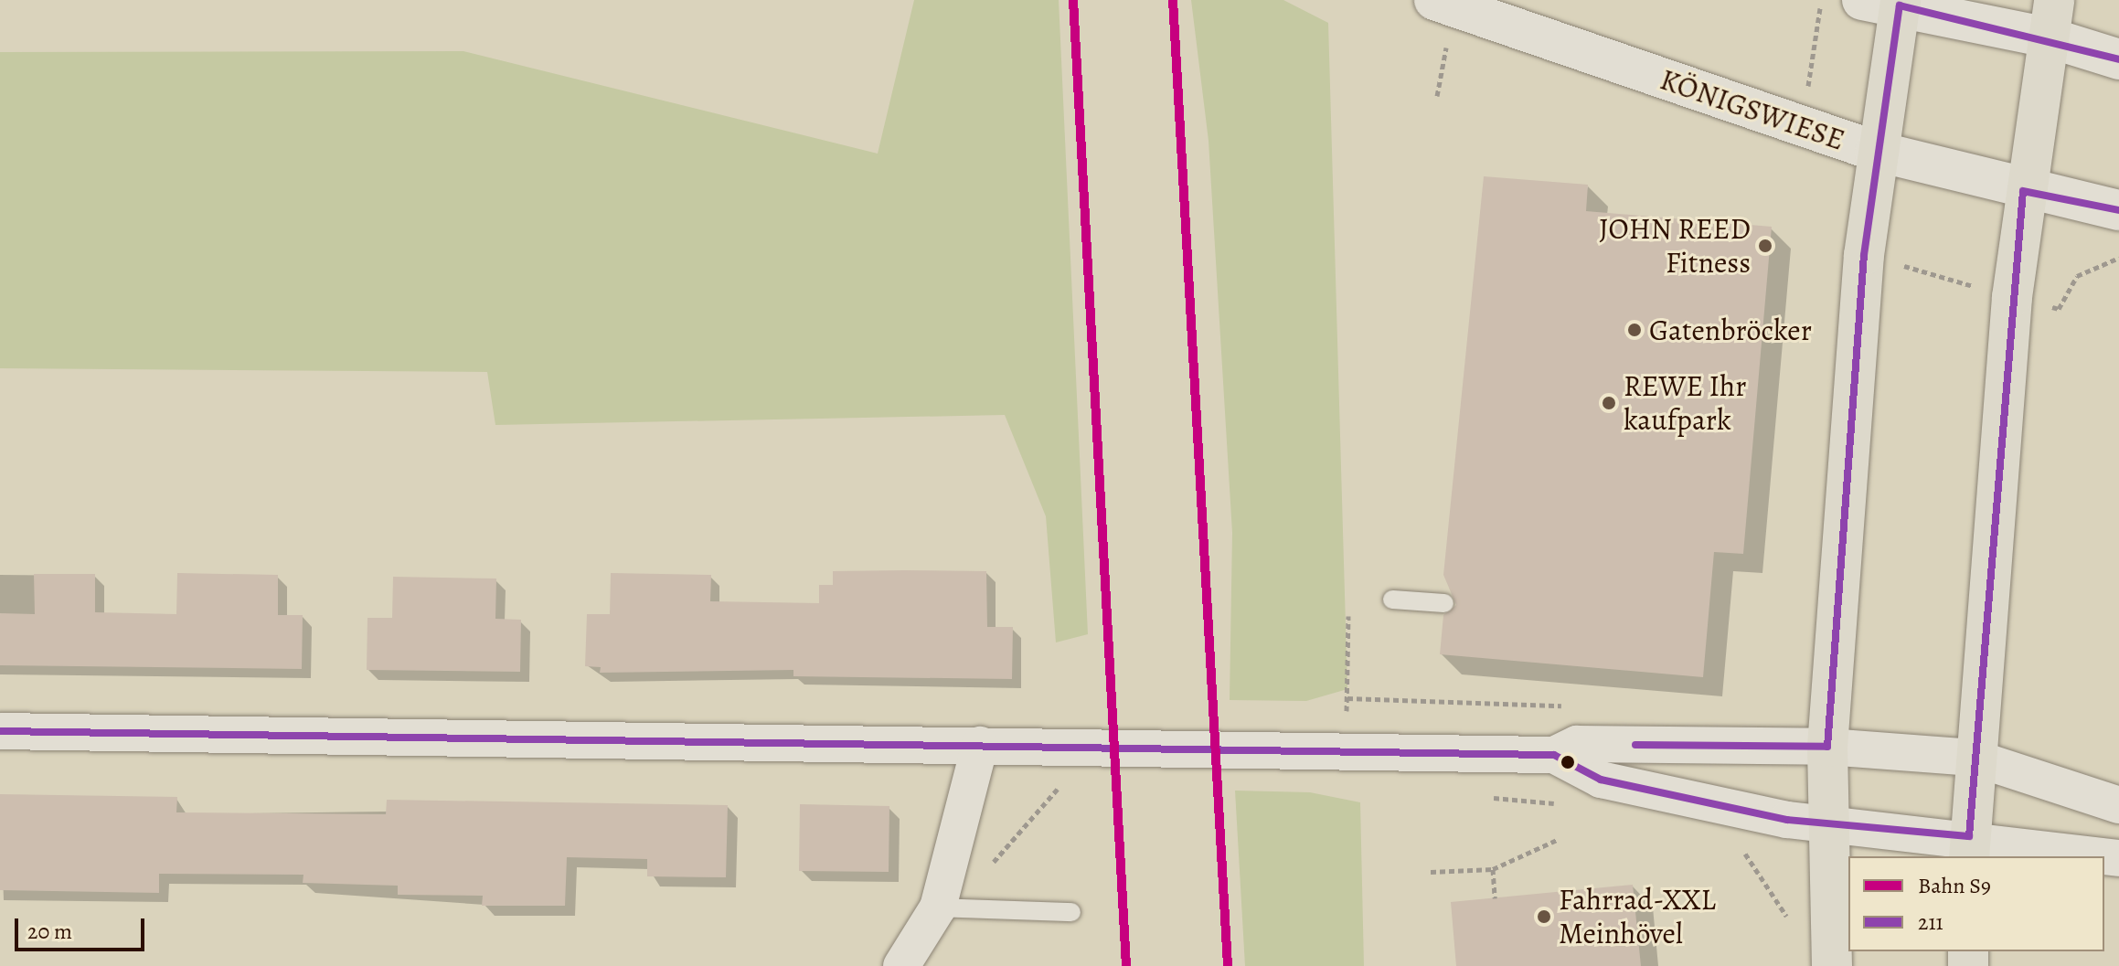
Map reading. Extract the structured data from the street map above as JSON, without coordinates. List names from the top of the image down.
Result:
{
  "streets": {
    "main road": ["KÖNIGSWIESE"]
  },
  "places": [
    "JOHN REED Fitness",
    "Gatenbröcker",
    "REWE Ihr kaufpark",
    "Fahrrad-XXL Meinhövel"
  ],
  "lines": ["rail line S9", "transit line 211"],
  "legend": ["Bahn S9", "211"],
  "scale_bar": "20 m"
}
